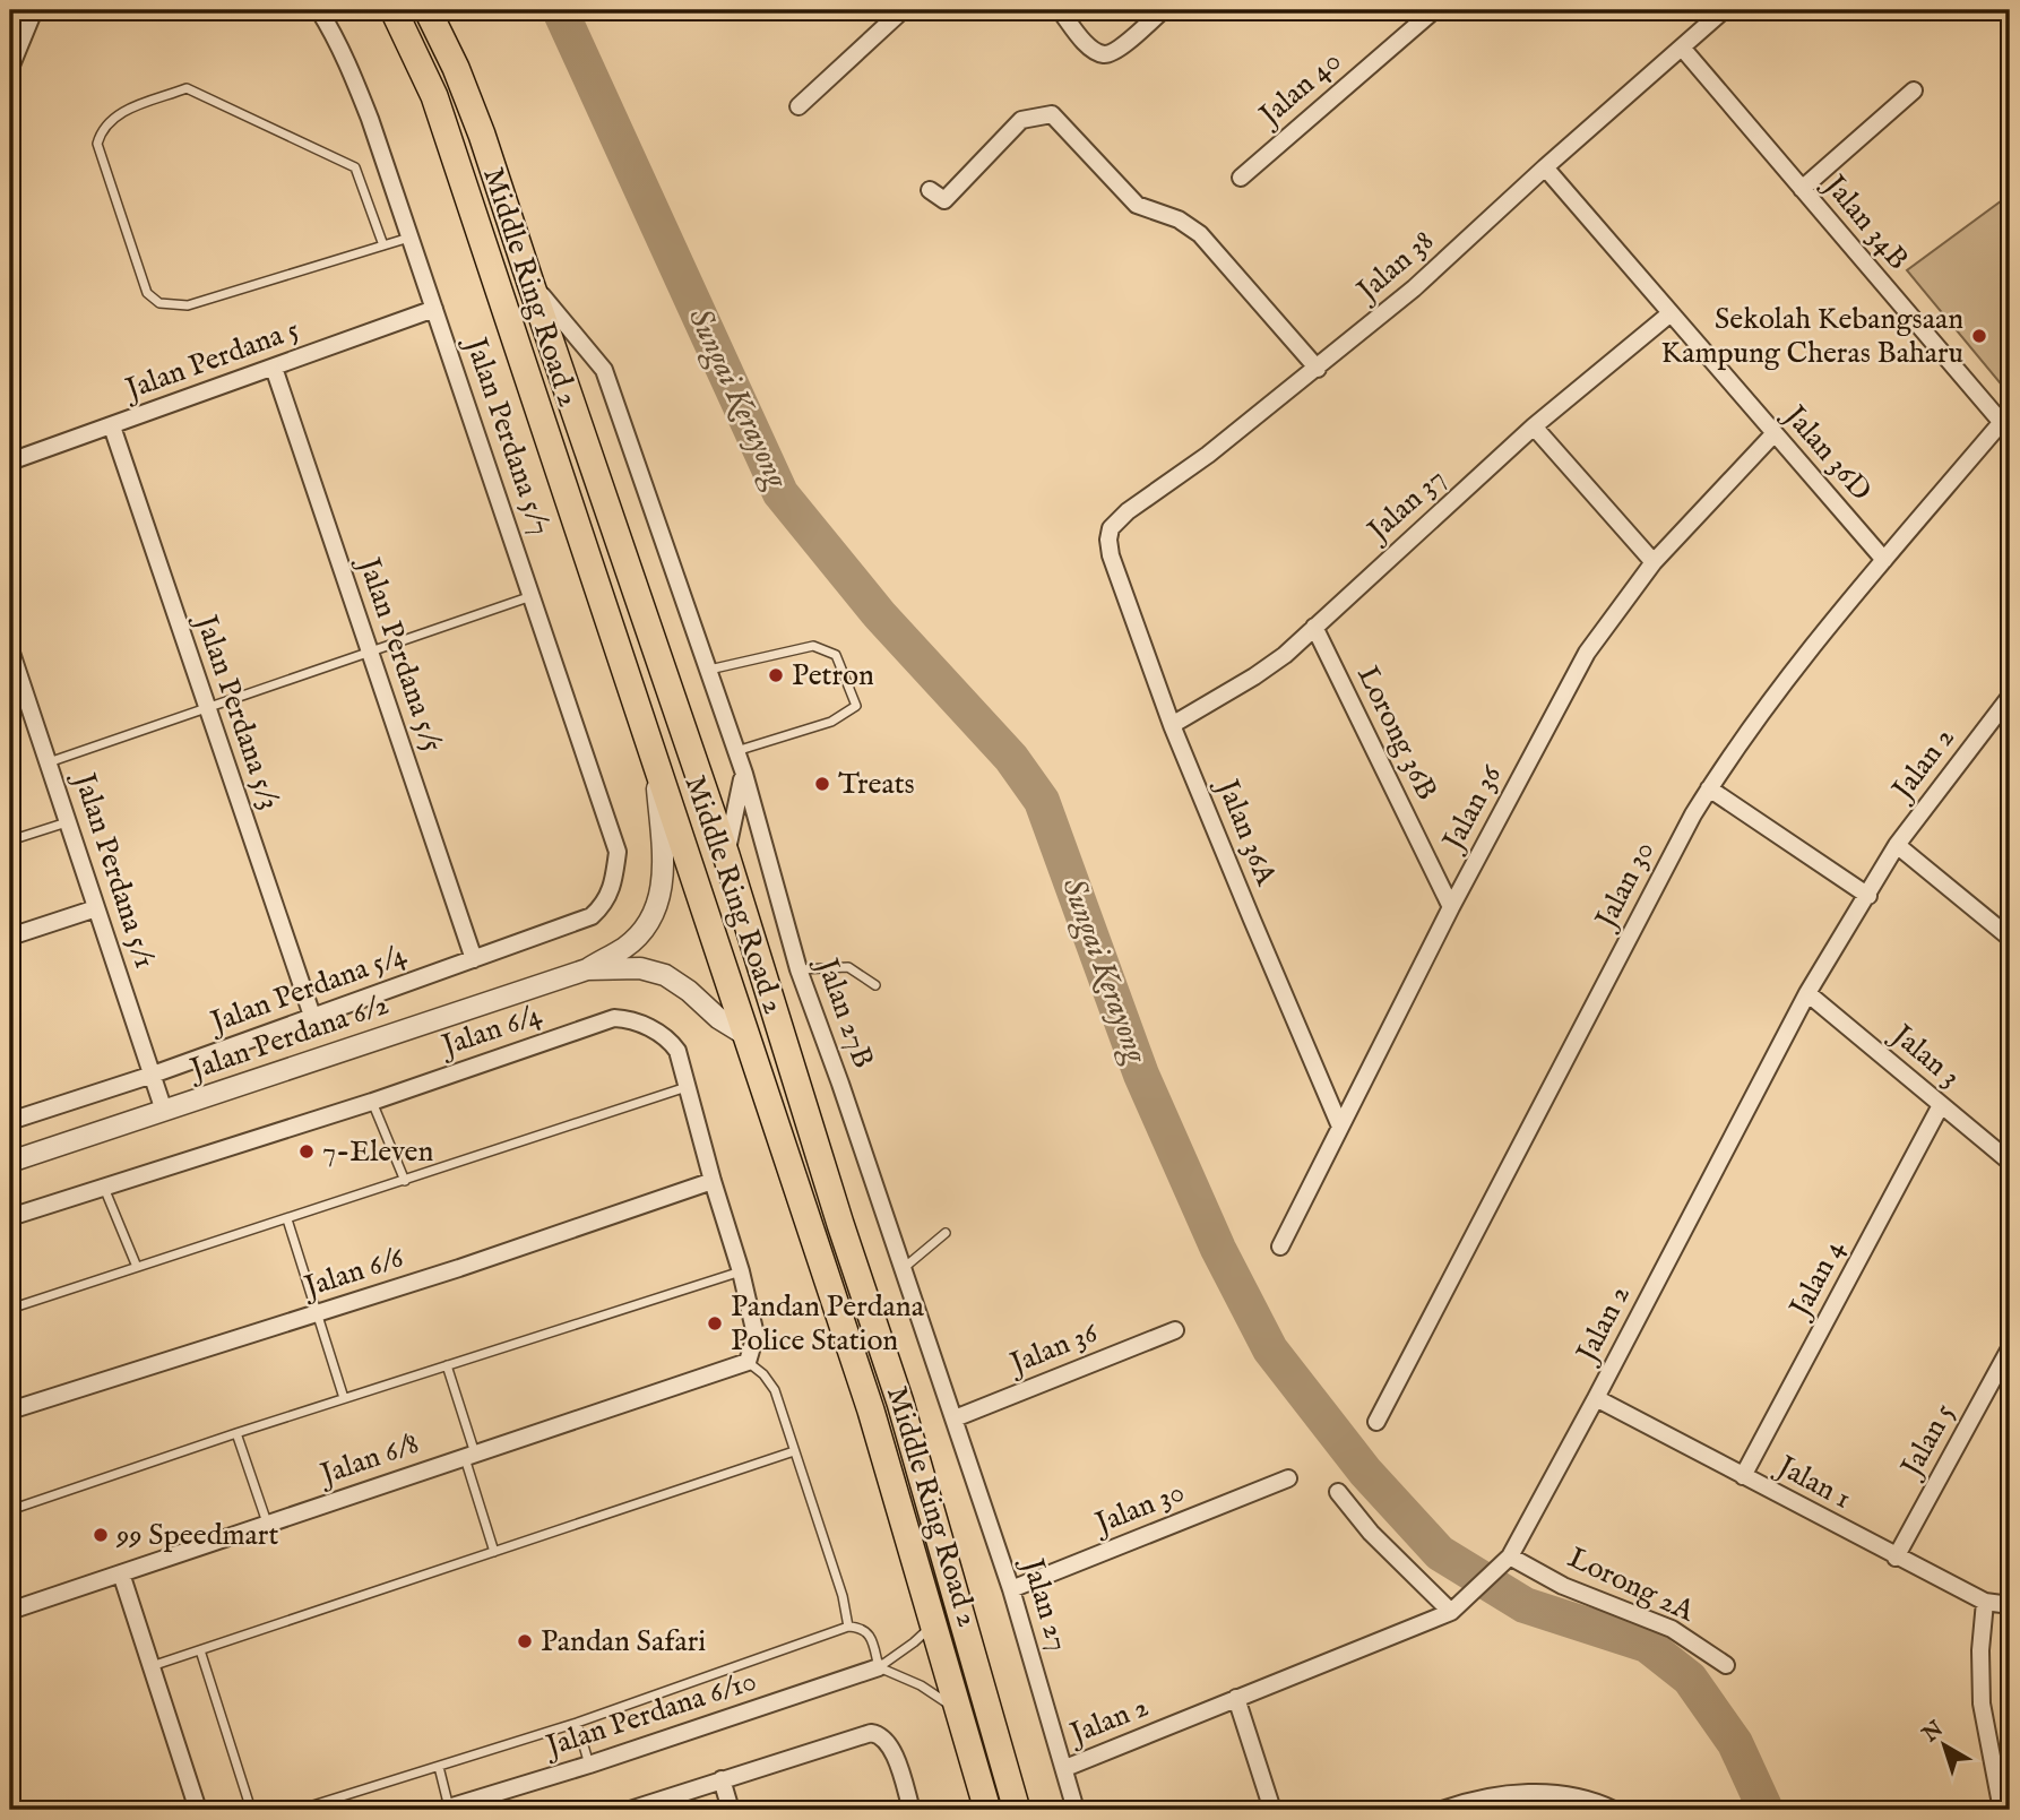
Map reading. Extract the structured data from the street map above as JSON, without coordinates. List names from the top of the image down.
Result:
{
  "streets": {
    "highway": ["Middle Ring Road 2"],
    "street": [
      "Jalan 40",
      "Jalan 34B",
      "Jalan 38",
      "Jalan Perdana 5",
      "Jalan Perdana 5/7",
      "Jalan 36D",
      "Jalan 37",
      "Jalan Perdana 5/5",
      "Jalan Perdana 5/3",
      "Lorong 36B",
      "Jalan 2",
      "Jalan 36",
      "Jalan 36A",
      "Jalan Perdana 5/1",
      "Jalan 30",
      "Jalan Perdana 5/4",
      "Jalan 27B",
      "Jalan 6/4",
      "Jalan Perdana 6/2",
      "Jalan 3",
      "Jalan 6/6",
      "Jalan 4",
      "Jalan 5",
      "Jalan 6/8",
      "Jalan 1",
      "Lorong 2A",
      "Jalan 27",
      "Jalan Perdana 6/10"
    ]
  },
  "crossings": [
    ["Jalan 34B", "Jalan 38"],
    ["Jalan 34B", "Jalan 30"],
    ["Jalan 38", "Jalan 36D"],
    ["Jalan 38", "Jalan 36A"],
    ["Middle Ring Road 2", "Jalan 27B"],
    ["Middle Ring Road 2", "Jalan Perdana 6/2"],
    ["Jalan Perdana 5", "Jalan Perdana 5/7"],
    ["Jalan Perdana 5", "Jalan Perdana 5/5"],
    ["Jalan Perdana 5", "Jalan Perdana 5/3"],
    ["Jalan Perdana 5/7", "Jalan Perdana 5/4"],
    ["Jalan 36D", "Jalan 37"],
    ["Jalan 36D", "Jalan 36"],
    ["Jalan 36D", "Jalan 30"],
    ["Jalan 37", "Lorong 36B"],
    ["Jalan 37", "Jalan 36A"],
    ["Jalan Perdana 5/5", "Jalan Perdana 5/4"],
    ["Jalan Perdana 5/3", "Jalan Perdana 5/4"],
    ["Lorong 36B", "Jalan 36"],
    ["Jalan 2", "Jalan 3"],
    ["Jalan 2", "Jalan 1"],
    ["Jalan 2", "Lorong 2A"],
    ["Jalan 2", "Jalan 27"],
    ["Jalan 36", "Jalan 36A"],
    ["Jalan 36", "Jalan 27B"],
    ["Jalan 36", "Jalan 27"],
    ["Jalan Perdana 5/1", "Jalan Perdana 5/4"],
    ["Jalan Perdana 5/1", "Jalan Perdana 6/2"],
    ["Jalan 30", "Jalan 27"],
    ["Jalan 27B", "Jalan 27"],
    ["Jalan 6/4", "Jalan 6/6"],
    ["Jalan 6/4", "Jalan 6/8"],
    ["Jalan 3", "Jalan 4"],
    ["Jalan 4", "Jalan 1"],
    ["Jalan 5", "Jalan 1"]
  ],
  "water": ["Sungai Kerayong"],
  "places": [
    "Sekolah Kebangsaan Kampung Cheras Baharu",
    "Petron",
    "Treats",
    "7-Eleven",
    "Pandan Perdana Police Station",
    "99 Speedmart",
    "Pandan Safari"
  ],
  "north": "top left"
}
